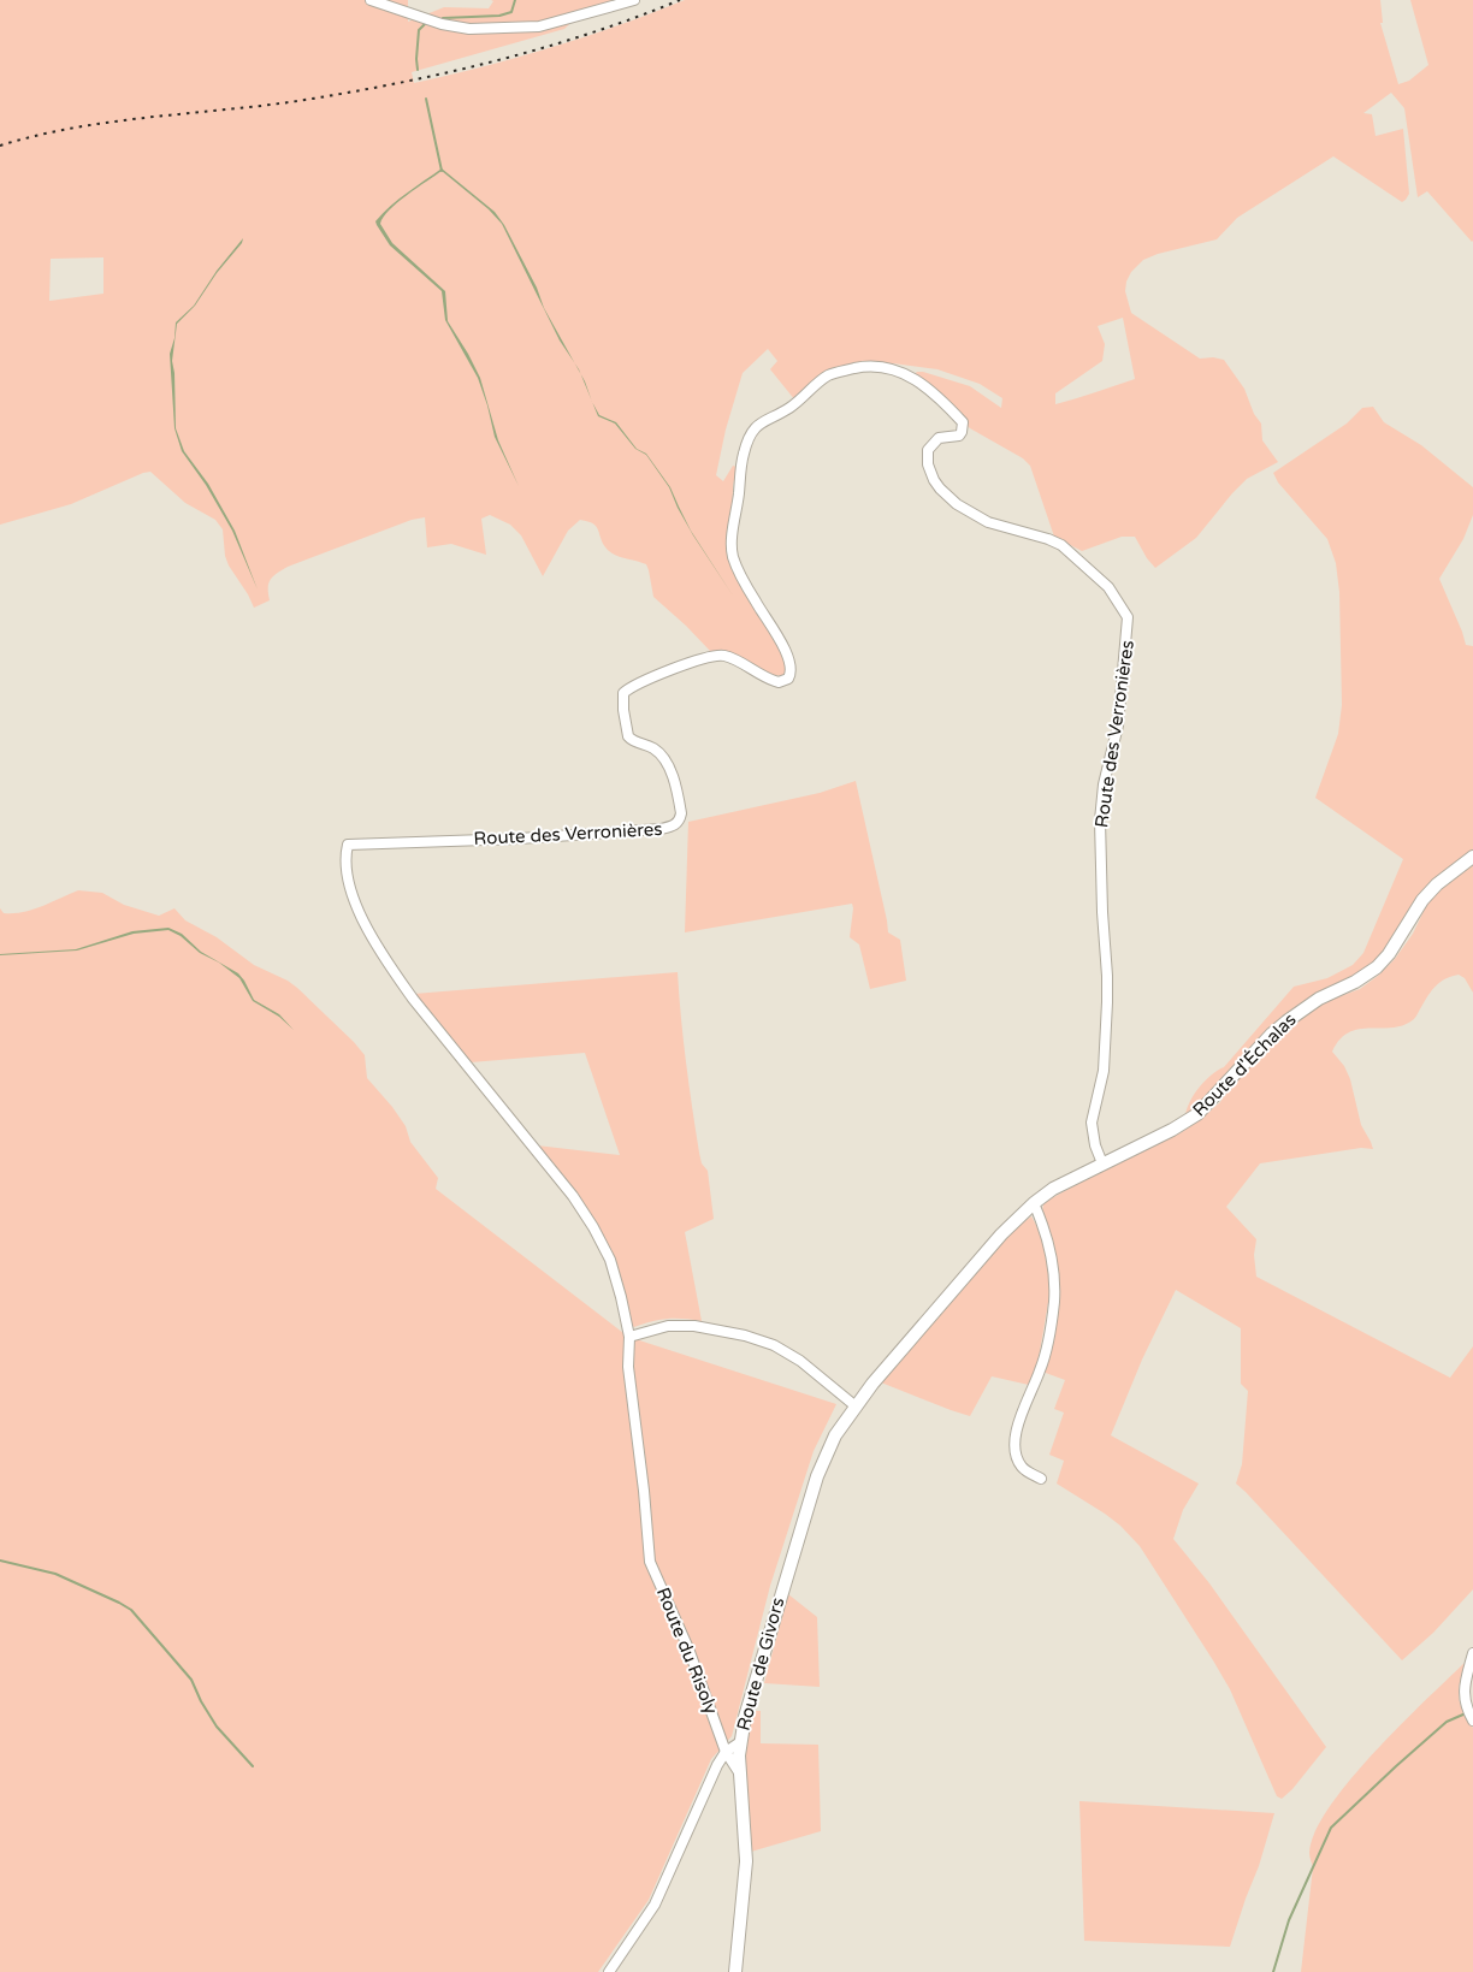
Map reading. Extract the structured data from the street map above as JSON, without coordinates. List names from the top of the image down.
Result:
{
  "streets": {
    "street": [
      "Route des Verronières",
      "Route d'Échalas",
      "Route du Risoly",
      "Route de Givors"
    ]
  },
  "crossings": [
    ["Route des Verronières", "Route d'Échalas"],
    ["Route des Verronières", "Route du Risoly"],
    ["Route d'Échalas", "Route de Givors"],
    ["Route du Risoly", "Route de Givors"]
  ]
}
